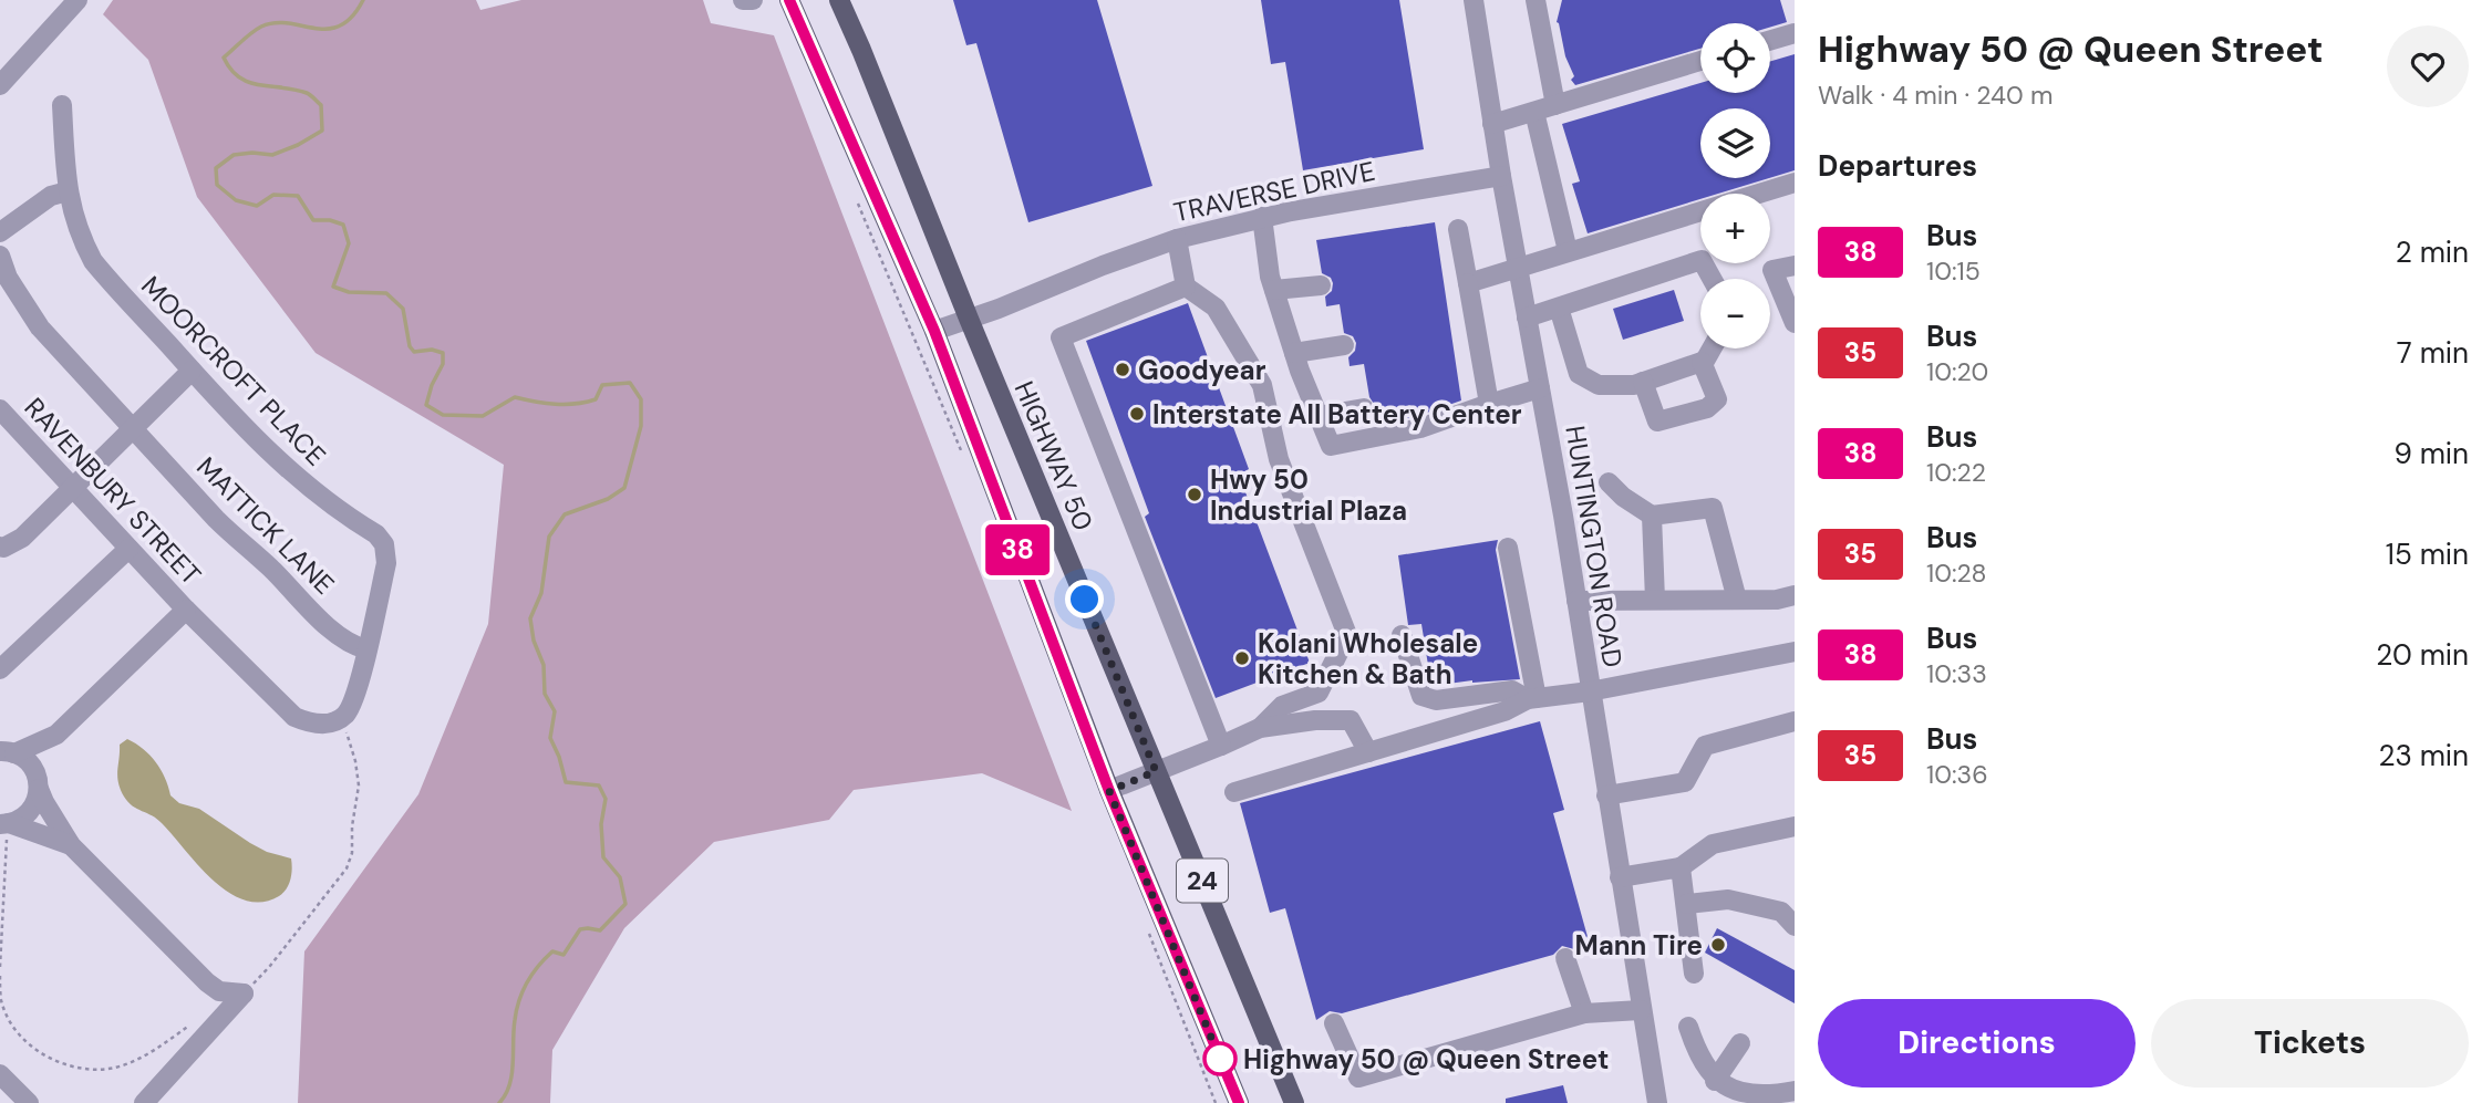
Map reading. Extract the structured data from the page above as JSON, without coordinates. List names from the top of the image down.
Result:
{
  "streets": {
    "main road": ["HIGHWAY 50", "24"],
    "street": [
      "TRAVERSE DRIVE",
      "MOORCROFT PLACE",
      "RAVENBURY STREET",
      "MATTICK LANE",
      "HUNTINGTON ROAD"
    ]
  },
  "crossings": [
    ["TRAVERSE DRIVE", "HIGHWAY 50"],
    ["TRAVERSE DRIVE", "HUNTINGTON ROAD"],
    ["TRAVERSE DRIVE", "24"],
    ["MOORCROFT PLACE", "MATTICK LANE"]
  ],
  "places": [
    "Goodyear",
    "Interstate All Battery Center",
    "Hwy 50 Industrial Plaza",
    "Kolani Wholesale Kitchen & Bath",
    "Mann Tire",
    "Highway 50 @ Queen Street"
  ],
  "lines": ["bus line 38"],
  "page": {
    "on_map": "38",
    "heading": [
      ["Highway 50 @ Queen Street", "Walk · 4 min · 240 m"],
      "Departures"
    ],
    "map_buttons": ["+", "−"],
    "list": [
      {
        "mark": "38",
        "name": "Bus",
        "note": "10:15",
        "value": "2 min"
      },
      {
        "mark": "35",
        "name": "Bus",
        "note": "10:20",
        "value": "7 min"
      },
      {
        "mark": "38",
        "name": "Bus",
        "note": "10:22",
        "value": "9 min"
      },
      {
        "mark": "35",
        "name": "Bus",
        "note": "10:28",
        "value": "15 min"
      },
      {
        "mark": "38",
        "name": "Bus",
        "note": "10:33",
        "value": "20 min"
      },
      {
        "mark": "35",
        "name": "Bus",
        "note": "10:36",
        "value": "23 min"
      }
    ],
    "buttons": ["Directions", "Tickets"]
  }
}
